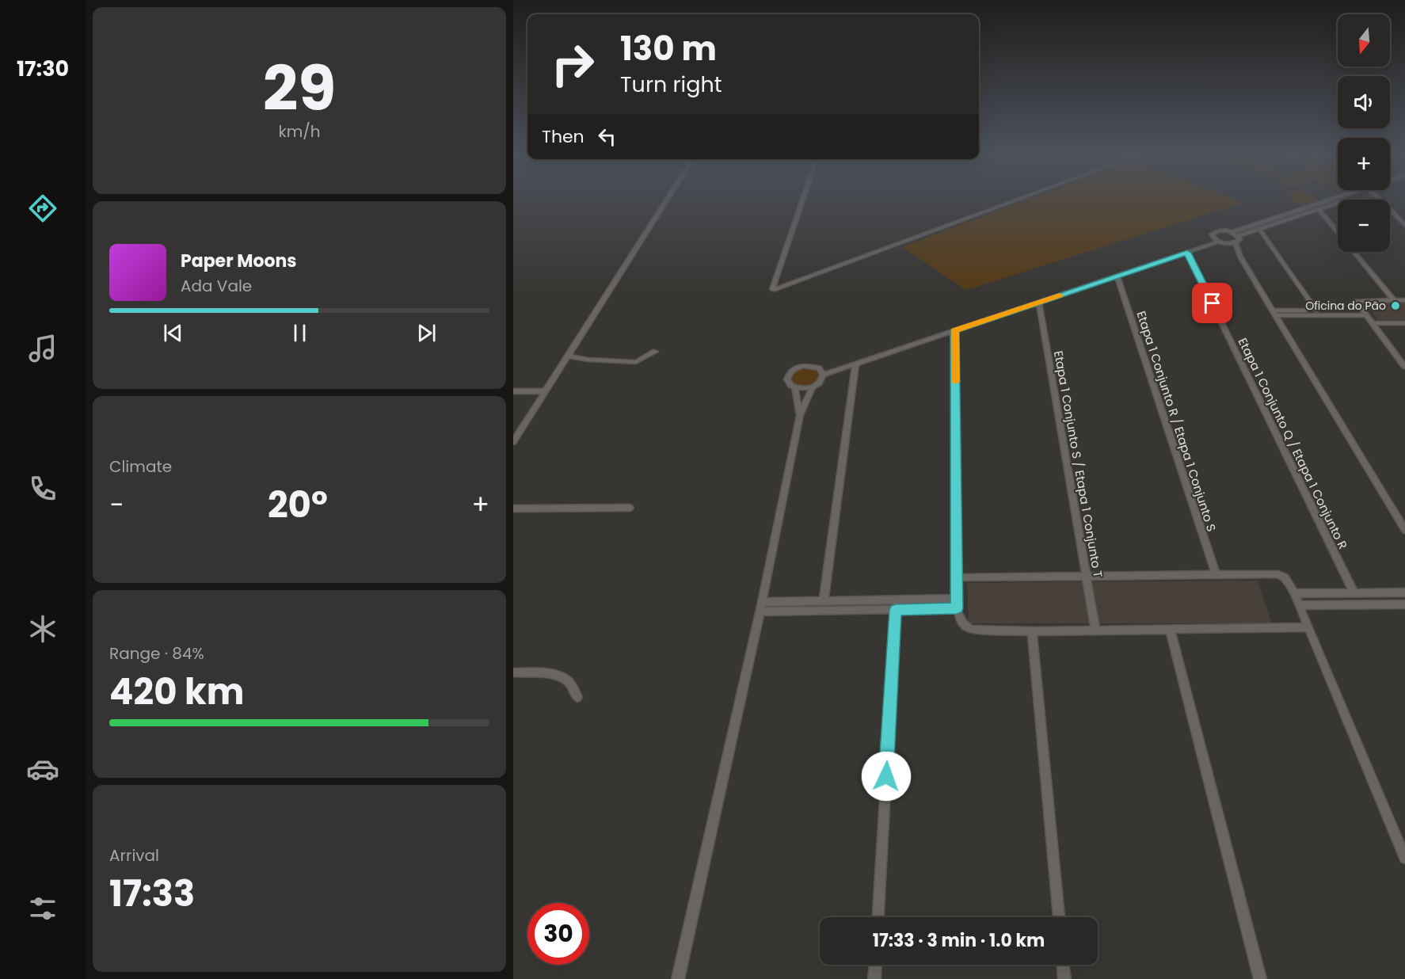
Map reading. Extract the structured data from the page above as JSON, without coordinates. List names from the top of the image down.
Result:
{
  "streets": {
    "street": ["Etapa 1 Conjunto R / Etapa 1 Conjunto S", "Etapa 1 Conjunto Q / Etapa 1 Conjunto R", "Etapa 1 Conjunto S / Etapa 1 Conjunto T"]
  },
  "places": ["Oficina do Pão"],
  "north": "bottom",
  "page": {
    "tabs": "17:30",
    "tile": [
      ["29", "km/h"],
      "Climate",
      ["Range · 84%", "420 km"],
      ["Arrival", "17:33"]
    ],
    "map_buttons": ["+", "−"],
    "turn": ["130 m", "Turn right"],
    "then": "Then",
    "song": ["Paper Moons", "Ada Vale"],
    "heat": ["−", "20°", "+"],
    "limit": "30",
    "trip": "17:33 · 3 min · 1.0 km"
  }
}
